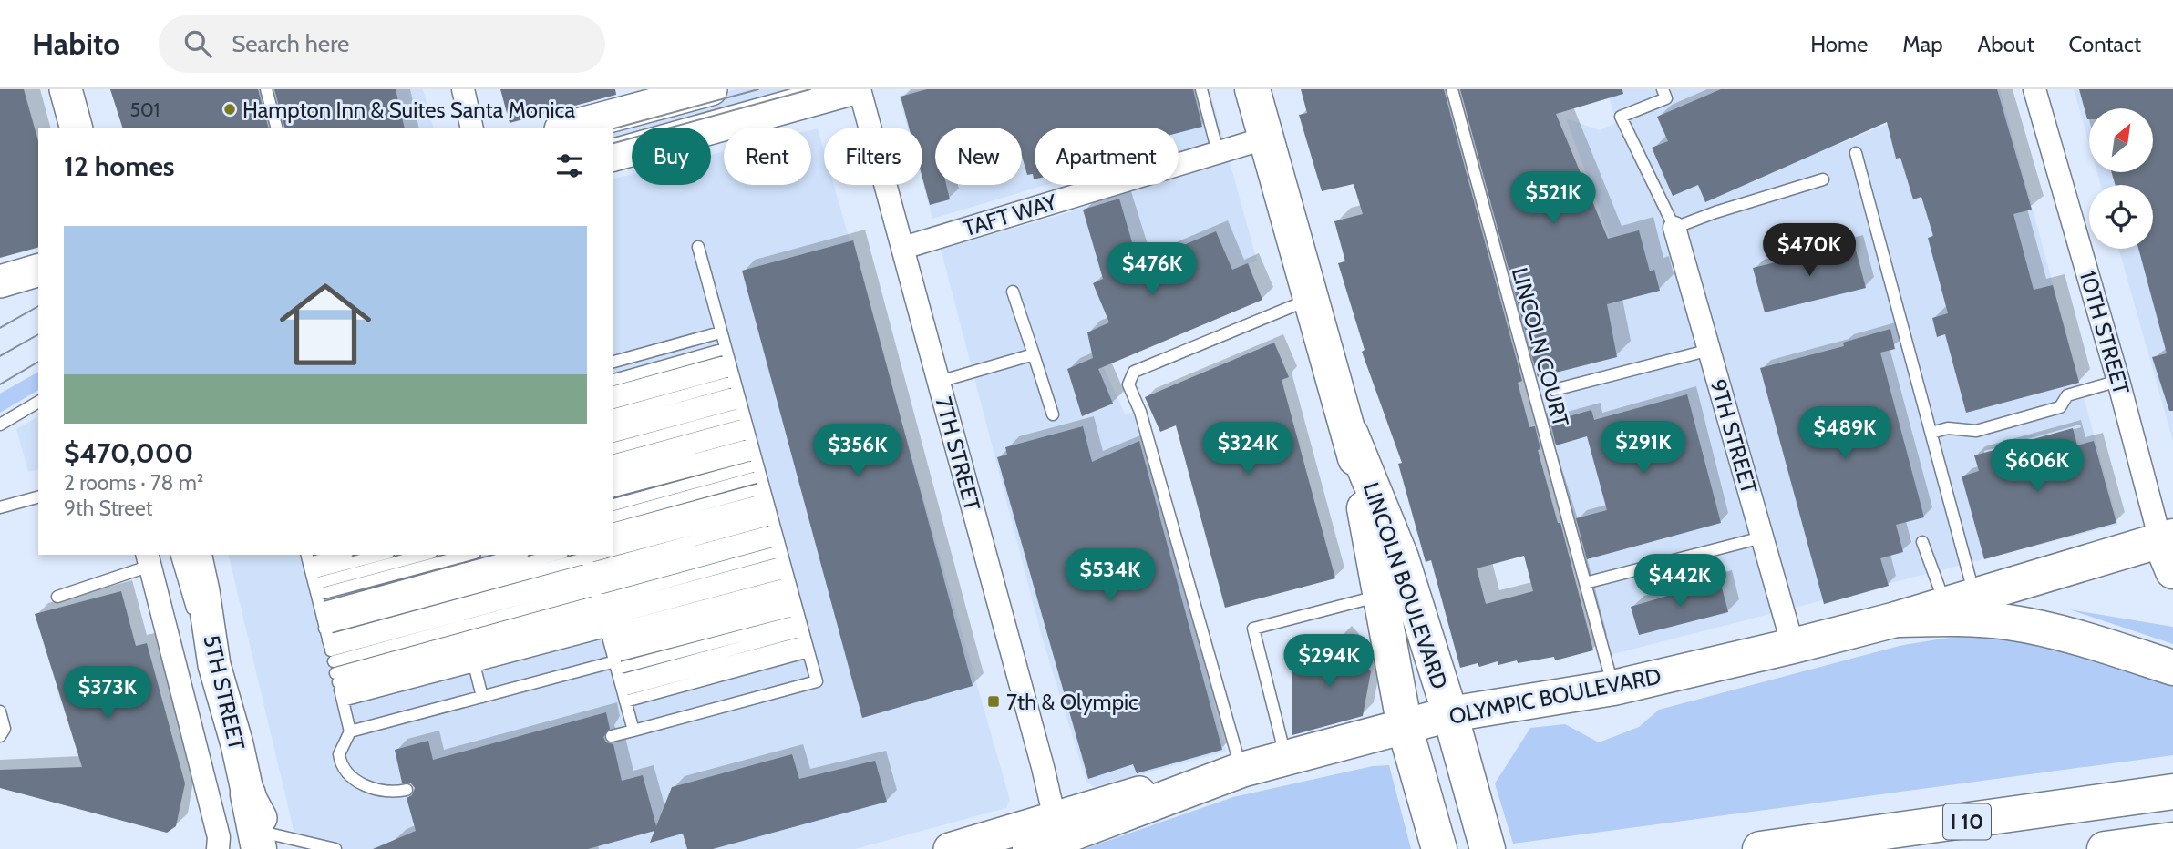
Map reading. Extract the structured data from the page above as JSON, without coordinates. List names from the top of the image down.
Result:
{
  "streets": {
    "main road": [
      "LINCOLN BOULEVARD",
      "5TH STREET",
      "OLYMPIC BOULEVARD",
      "I 10"
    ],
    "street": [
      "TAFT WAY",
      "10TH STREET",
      "9TH STREET",
      "7TH STREET"
    ],
    "lane": ["LINCOLN COURT"]
  },
  "crossings": [
    ["TAFT WAY", "7TH STREET"],
    ["TAFT WAY", "LINCOLN BOULEVARD"],
    ["10TH STREET", "OLYMPIC BOULEVARD"],
    ["LINCOLN COURT", "OLYMPIC BOULEVARD"],
    ["9TH STREET", "OLYMPIC BOULEVARD"],
    ["7TH STREET", "OLYMPIC BOULEVARD"],
    ["LINCOLN BOULEVARD", "OLYMPIC BOULEVARD"]
  ],
  "places": {
    "other": ["Hampton Inn & Suites Santa Monica"],
    "transit": ["7th & Olympic"]
  },
  "house_numbers": ["501"],
  "north": "top right",
  "page": {
    "header": "Habito",
    "search": "Search here",
    "nav": [
      "Home",
      "Map",
      "About",
      "Contact"
    ],
    "chip": [
      "Buy",
      "Rent",
      "Filters",
      "New",
      "Apartment"
    ],
    "heading": "12 homes",
    "price": [
      "$521K",
      "$470K",
      "$476K",
      "$489K",
      "$291K",
      "$324K",
      "$356K",
      "$606K",
      "$534K",
      "$442K",
      "$294K",
      "$373K"
    ],
    "list": [
      {
        "name": "$470,000",
        "note": "2 rooms · 78 m² · 9th Street"
      }
    ]
  }
}
